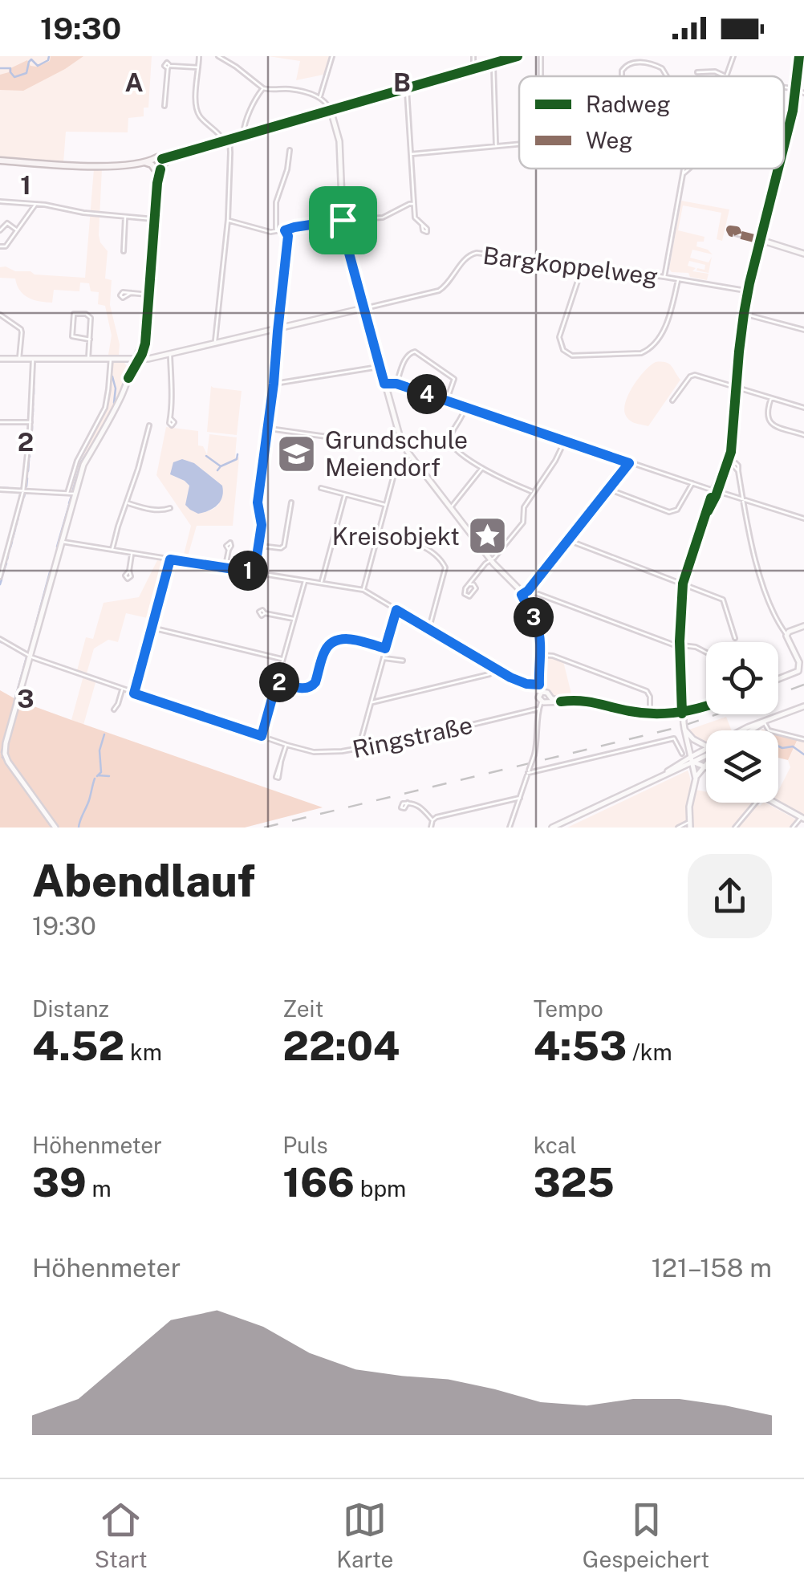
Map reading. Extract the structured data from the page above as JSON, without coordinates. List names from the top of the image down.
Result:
{
  "streets": {
    "street": ["Bargkoppelweg", "Ringstraße"]
  },
  "places": {
    "school or university": ["Grundschule Meiendorf"],
    "place": ["Kreisobjekt"]
  },
  "legend": ["Radweg", "Weg"],
  "page": {
    "status": "19:30",
    "pins": [
      "4",
      "1",
      "3",
      "2"
    ],
    "heading": ["Abendlauf", "19:30"],
    "stats": [
      ["Distanz", "4.52 km"],
      ["Zeit", "22:04"],
      ["Tempo", "4:53 /km"],
      ["Höhenmeter", "39 m"],
      ["Puls", "166 bpm"],
      ["kcal", "325"]
    ],
    "chart": ["Höhenmeter", "121–158 m"],
    "tabs": ["Start", "Karte", "Gespeichert"]
  },
  "grid": {
    "columns": ["A", "B"],
    "rows": ["1", "2", "3"]
  }
}
